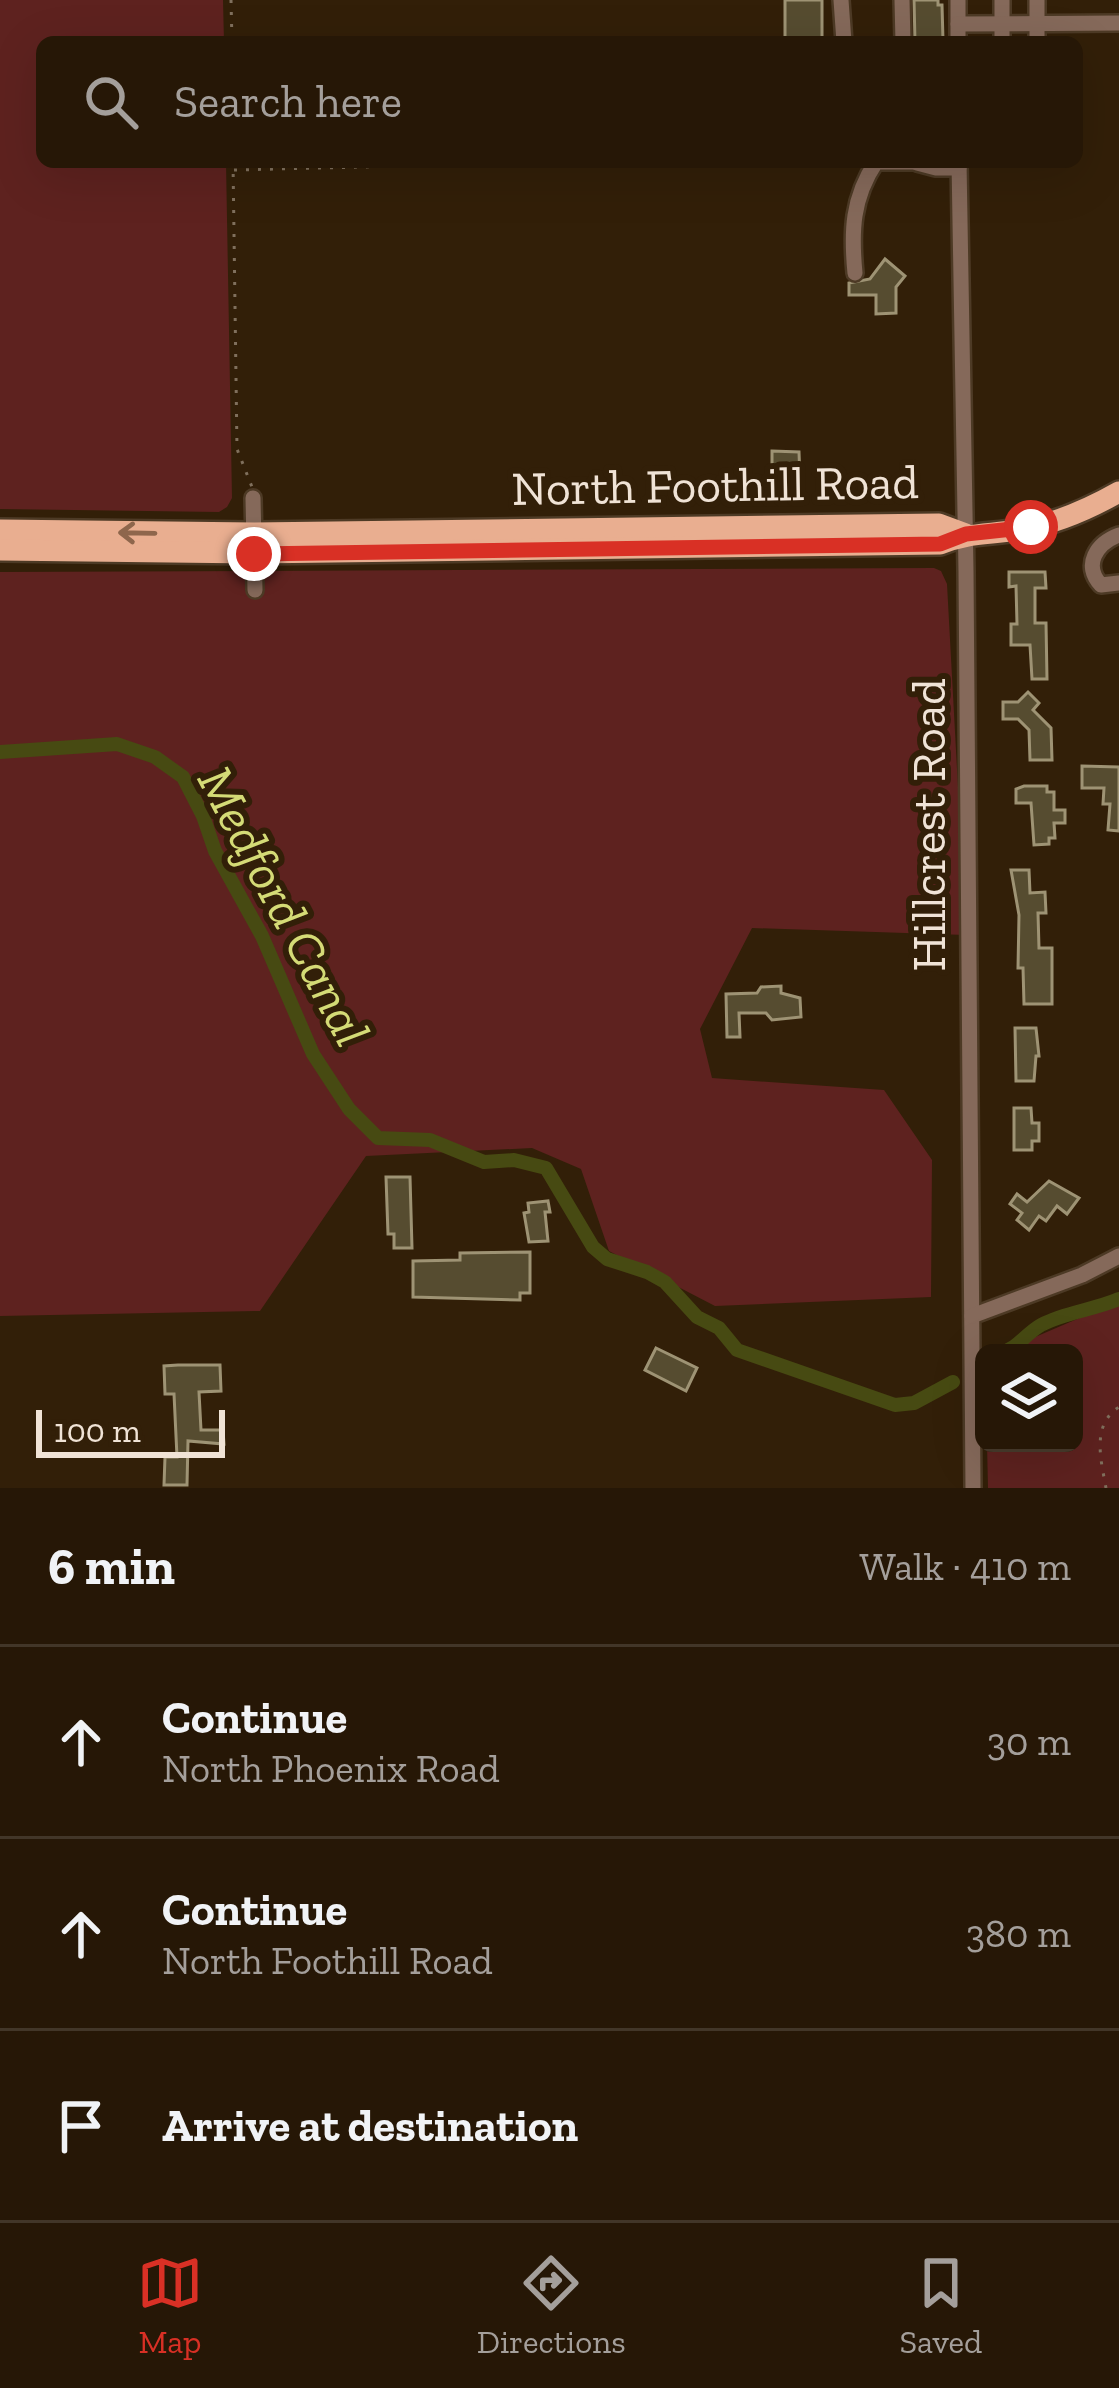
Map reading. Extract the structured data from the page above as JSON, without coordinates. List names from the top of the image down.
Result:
{
  "streets": {
    "main road": ["North Foothill Road"],
    "street": ["Hillcrest Road"]
  },
  "crossings": [
    ["North Foothill Road", "Hillcrest Road"]
  ],
  "water": ["Medford Canal"],
  "scale_bar": "100 m",
  "page": {
    "search": "Search here",
    "scale": "100 m",
    "heading": ["6 min", "Walk · 410 m"],
    "list": [
      ["Continue", "North Phoenix Road", "30 m"],
      ["Continue", "North Foothill Road", "380 m"],
      "Arrive at destination"
    ],
    "nav": ["Map", "Directions", "Saved"]
  }
}
